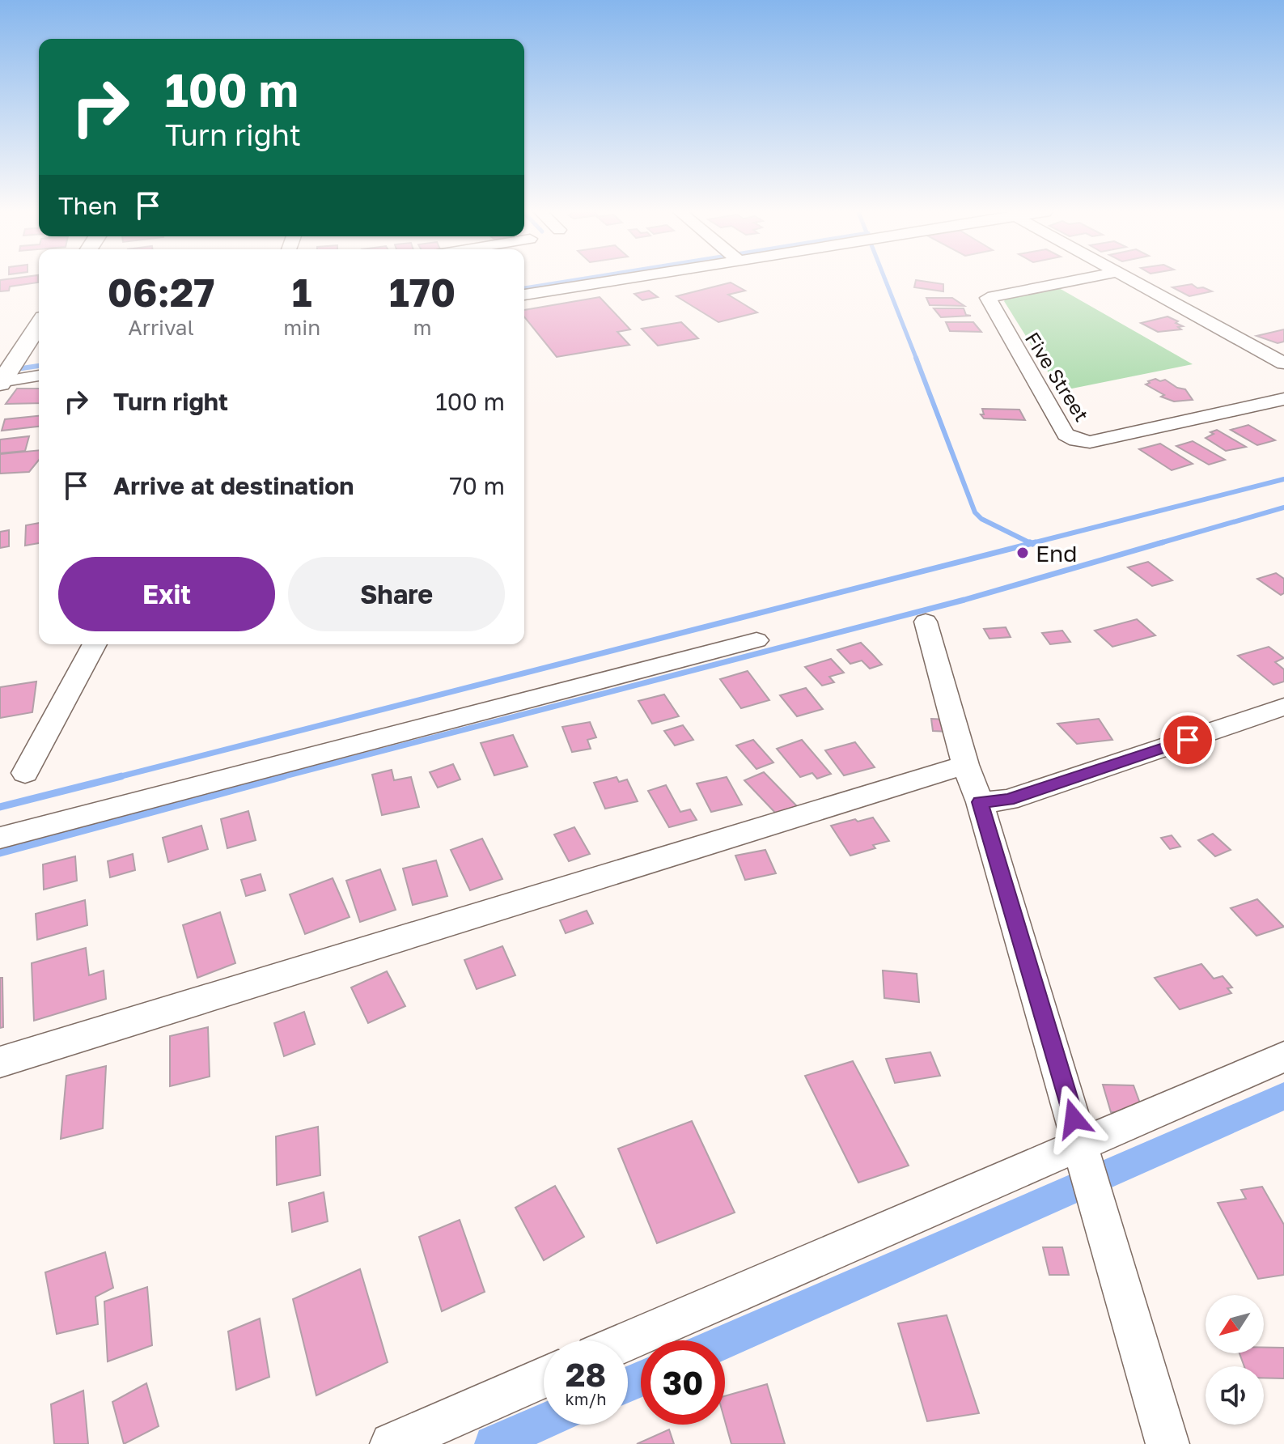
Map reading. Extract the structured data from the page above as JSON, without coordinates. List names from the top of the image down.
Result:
{
  "streets": {
    "street": ["Five Street"]
  },
  "places": ["End"],
  "north": "bottom left",
  "page": {
    "turn": ["100 m", "Turn right"],
    "then": "Then",
    "eta": [
      "06:27",
      "Arrival",
      "1",
      "min",
      "170",
      "m"
    ],
    "list": [
      {
        "name": "Turn right",
        "value": "100 m"
      },
      {
        "name": "Arrive at destination",
        "value": "70 m"
      }
    ],
    "buttons": ["Exit", "Share"],
    "speed": "28 km/h",
    "limit": "30"
  }
}
